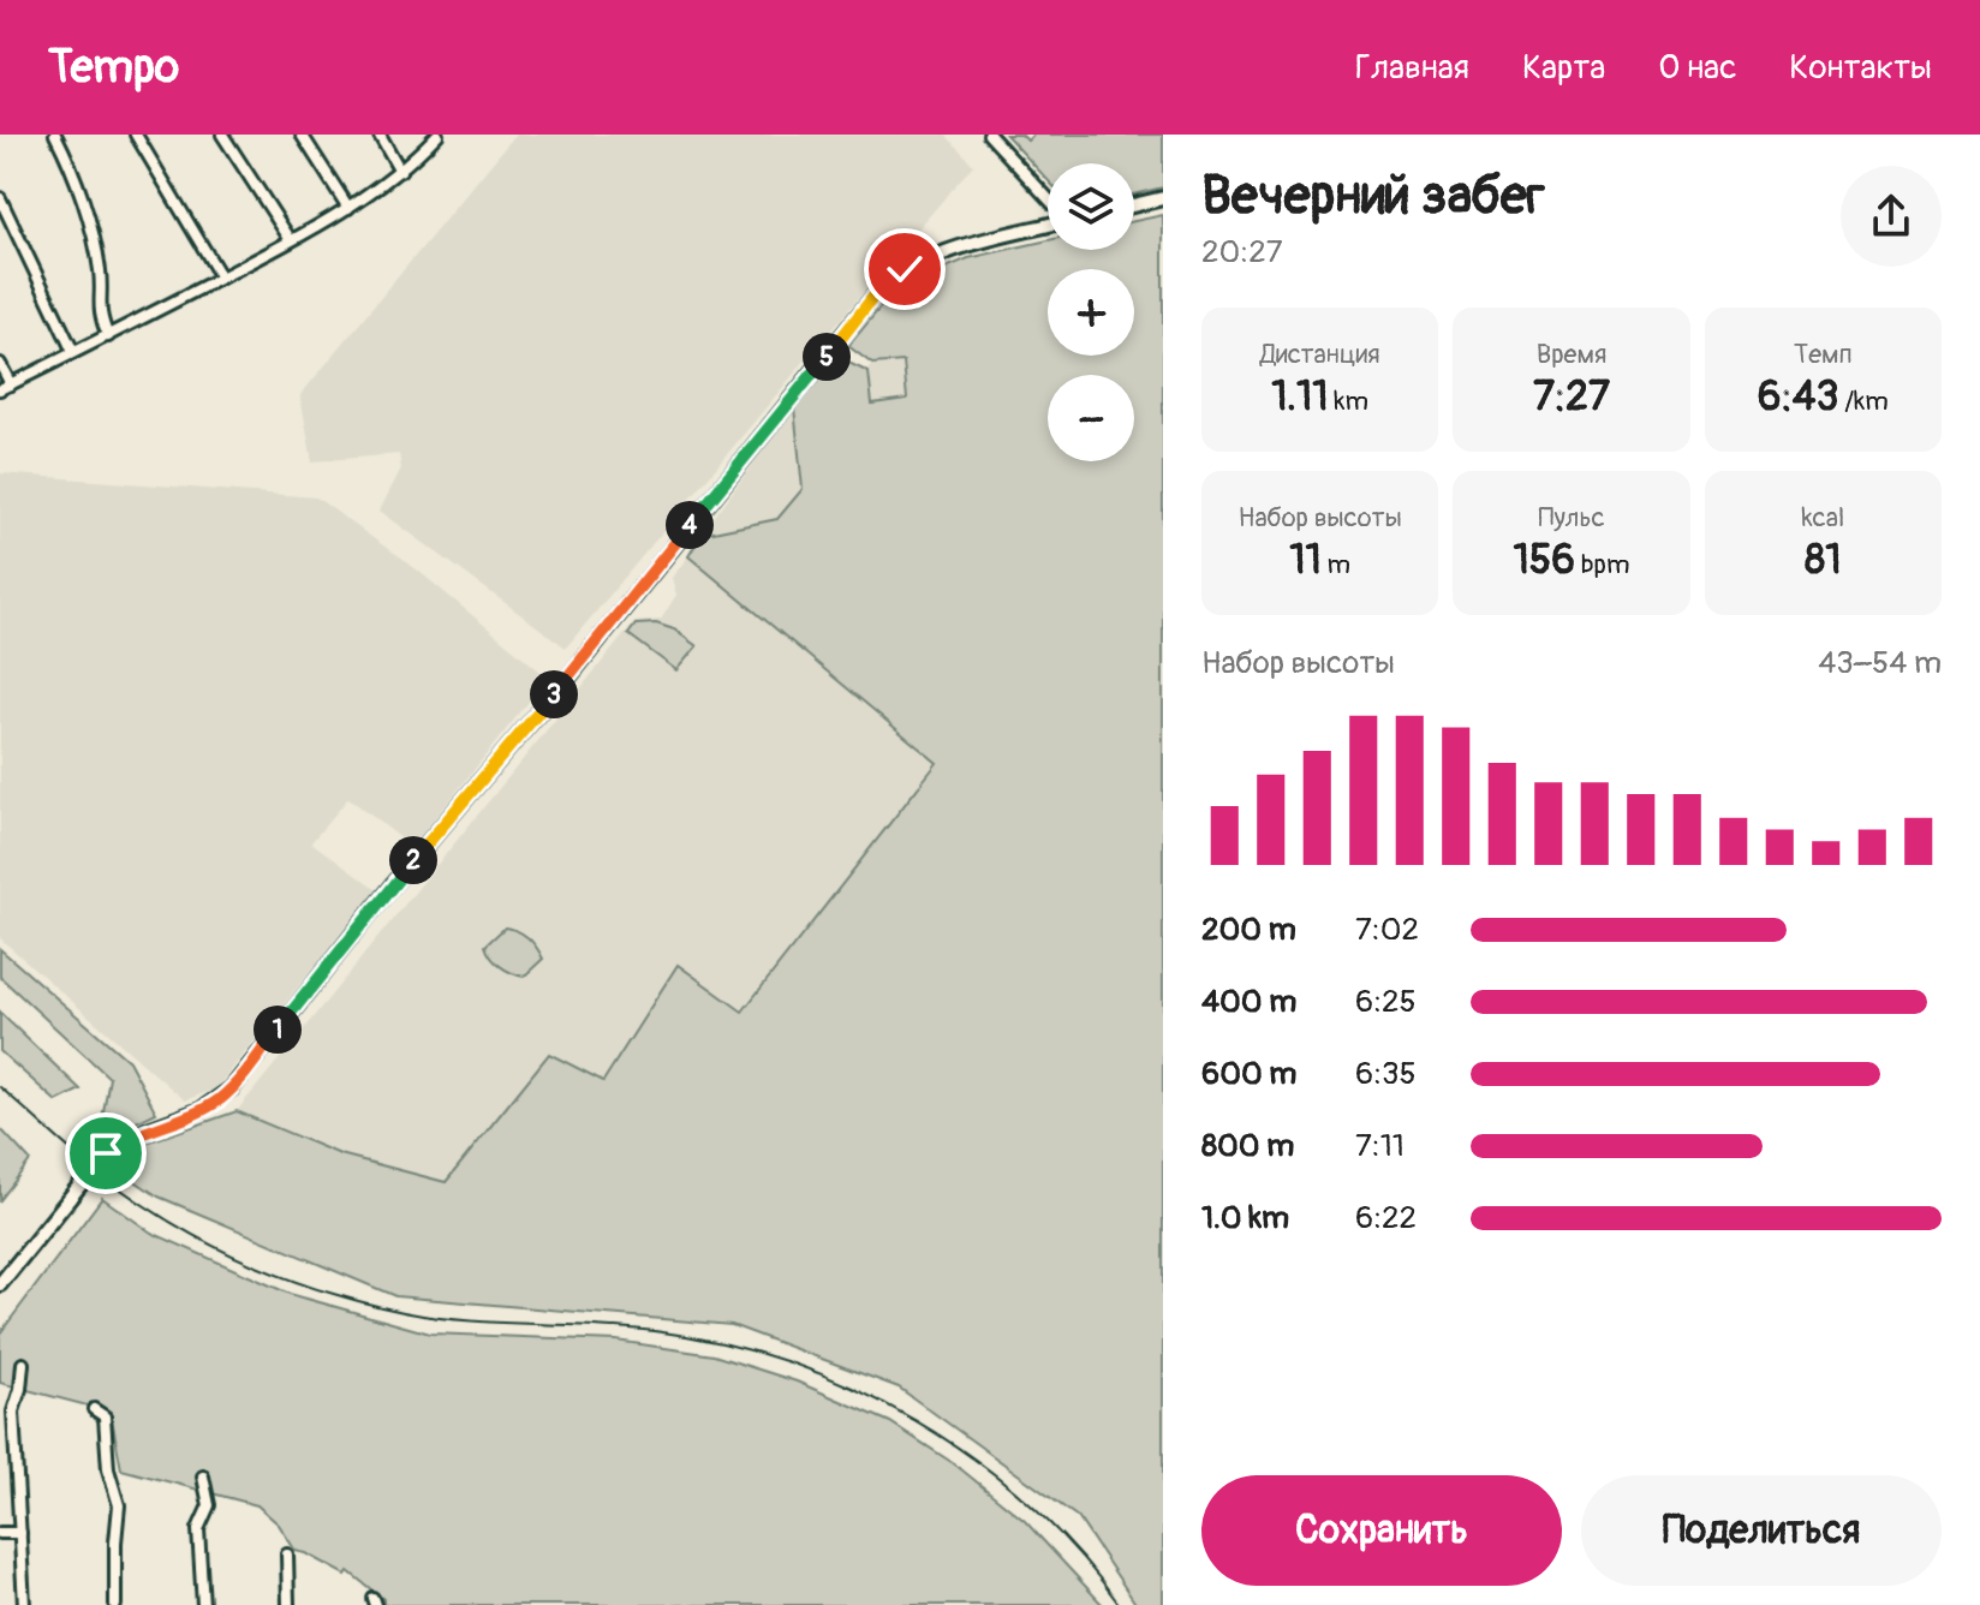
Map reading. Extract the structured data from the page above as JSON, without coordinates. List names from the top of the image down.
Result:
{
  "page": {
    "header": "Tempo",
    "nav": [
      "Главная",
      "Карта",
      "О нас",
      "Контакты"
    ],
    "heading": ["Вечерний забег", "20:27"],
    "map_buttons": ["+", "−"],
    "stats": [
      ["Дистанция", "1.11 km"],
      ["Время", "7:27"],
      ["Темп", "6:43 /km"],
      ["Набор высоты", "11 m"],
      ["Пульс", "156 bpm"],
      ["kcal", "81"]
    ],
    "pins": [
      "5",
      "4",
      "3",
      "2",
      "1"
    ],
    "chart": ["Набор высоты", "43–54 m"],
    "list": [
      {
        "name": "200 m",
        "note": "7:02"
      },
      {
        "name": "400 m",
        "note": "6:25"
      },
      {
        "name": "600 m",
        "note": "6:35"
      },
      {
        "name": "800 m",
        "note": "7:11"
      },
      {
        "name": "1.0 km",
        "note": "6:22"
      }
    ],
    "buttons": ["Сохранить", "Поделиться"]
  }
}
